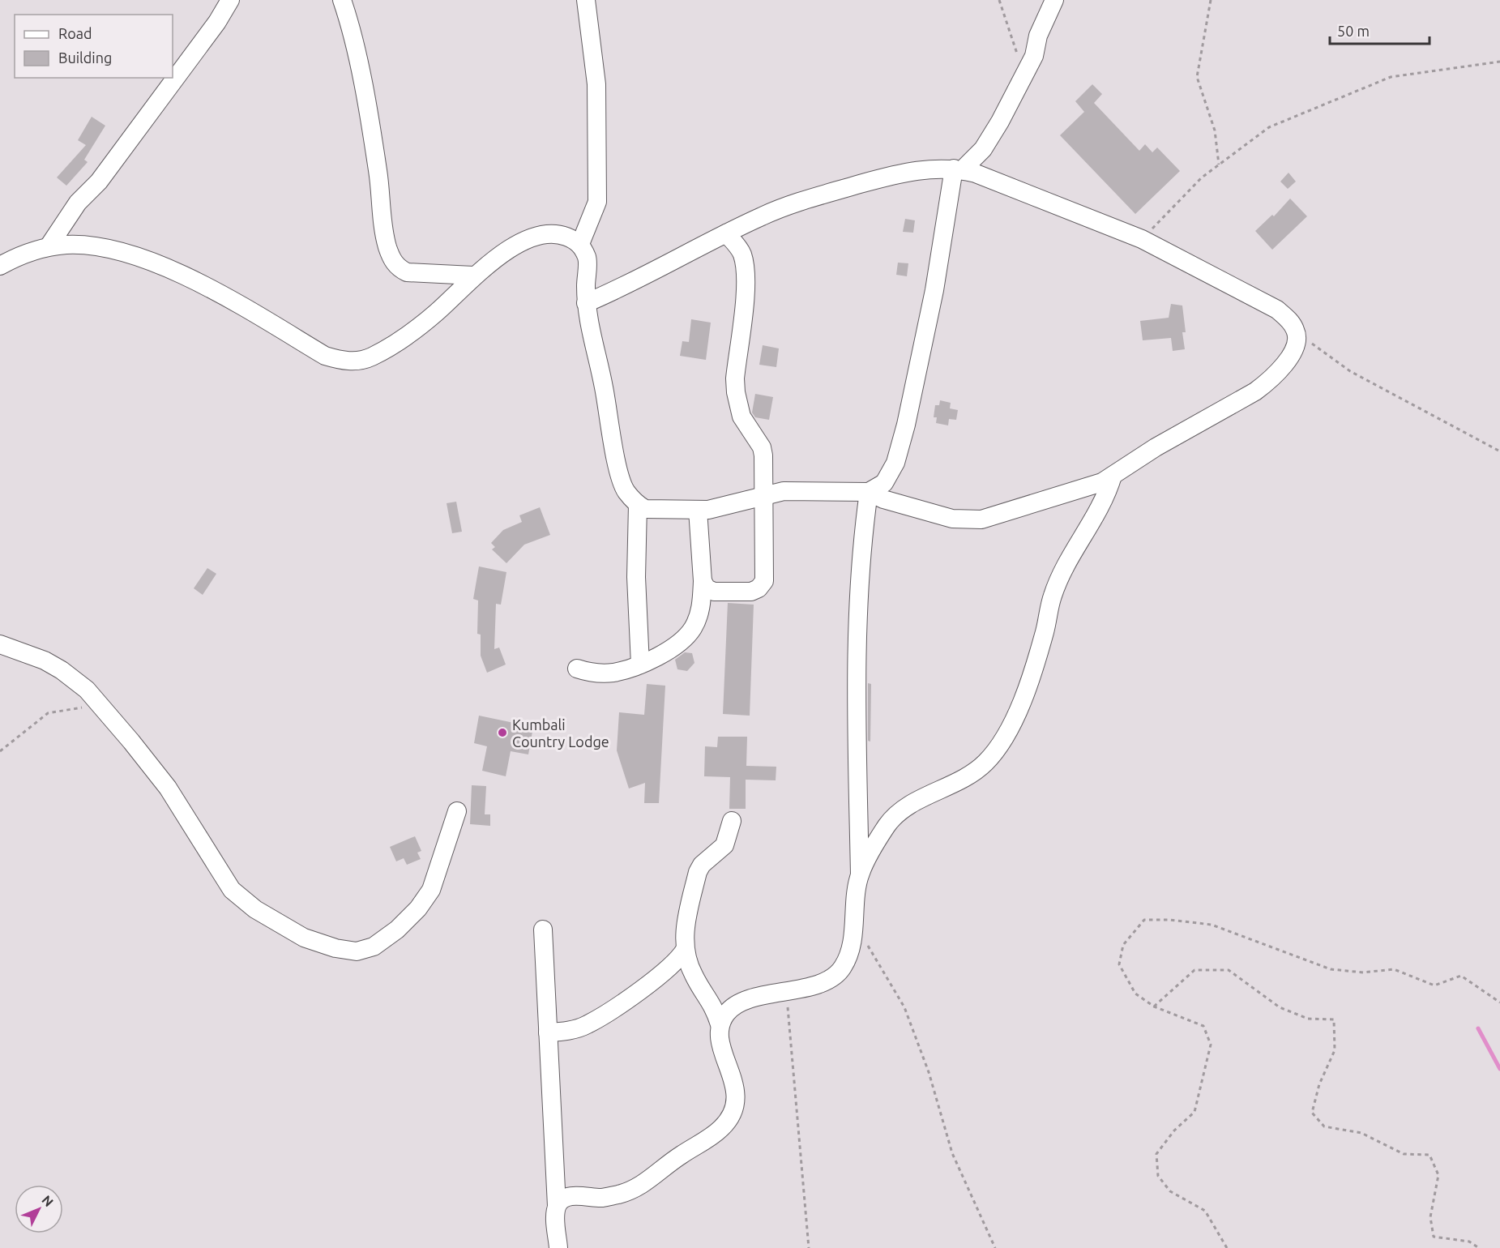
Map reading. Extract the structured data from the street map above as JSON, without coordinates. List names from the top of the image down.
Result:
{
  "places": ["Kumbali Country Lodge"],
  "legend": ["Road", "Building"],
  "scale_bar": "50 m",
  "north": "top right"
}
